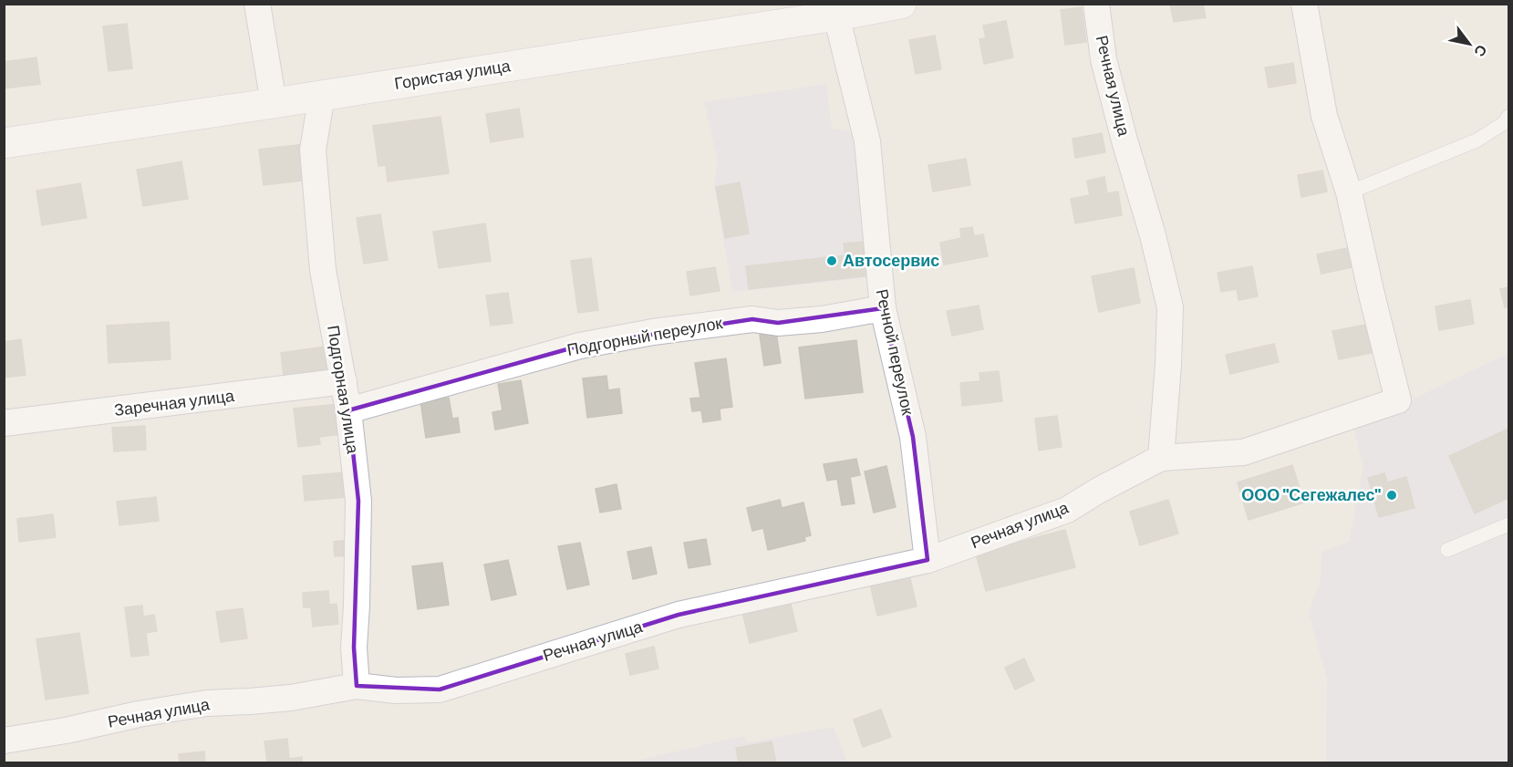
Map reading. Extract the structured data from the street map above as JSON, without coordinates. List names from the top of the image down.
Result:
{
  "streets": {
    "street": [
      "Гористая улица",
      "Речная улица",
      "Подгорный переулок",
      "Речной переулок",
      "Подгорная улица",
      "Заречная улица"
    ]
  },
  "crossings": [
    ["Гористая улица", "Речной переулок"],
    ["Гористая улица", "Подгорная улица"],
    ["Речная улица", "Речной переулок"],
    ["Речная улица", "Подгорная улица"],
    ["Подгорный переулок", "Речной переулок"],
    ["Подгорный переулок", "Подгорная улица"],
    ["Подгорная улица", "Заречная улица"]
  ],
  "places": ["Автосервис", "ООО \"Сегежалес\""],
  "north": "bottom right"
}
